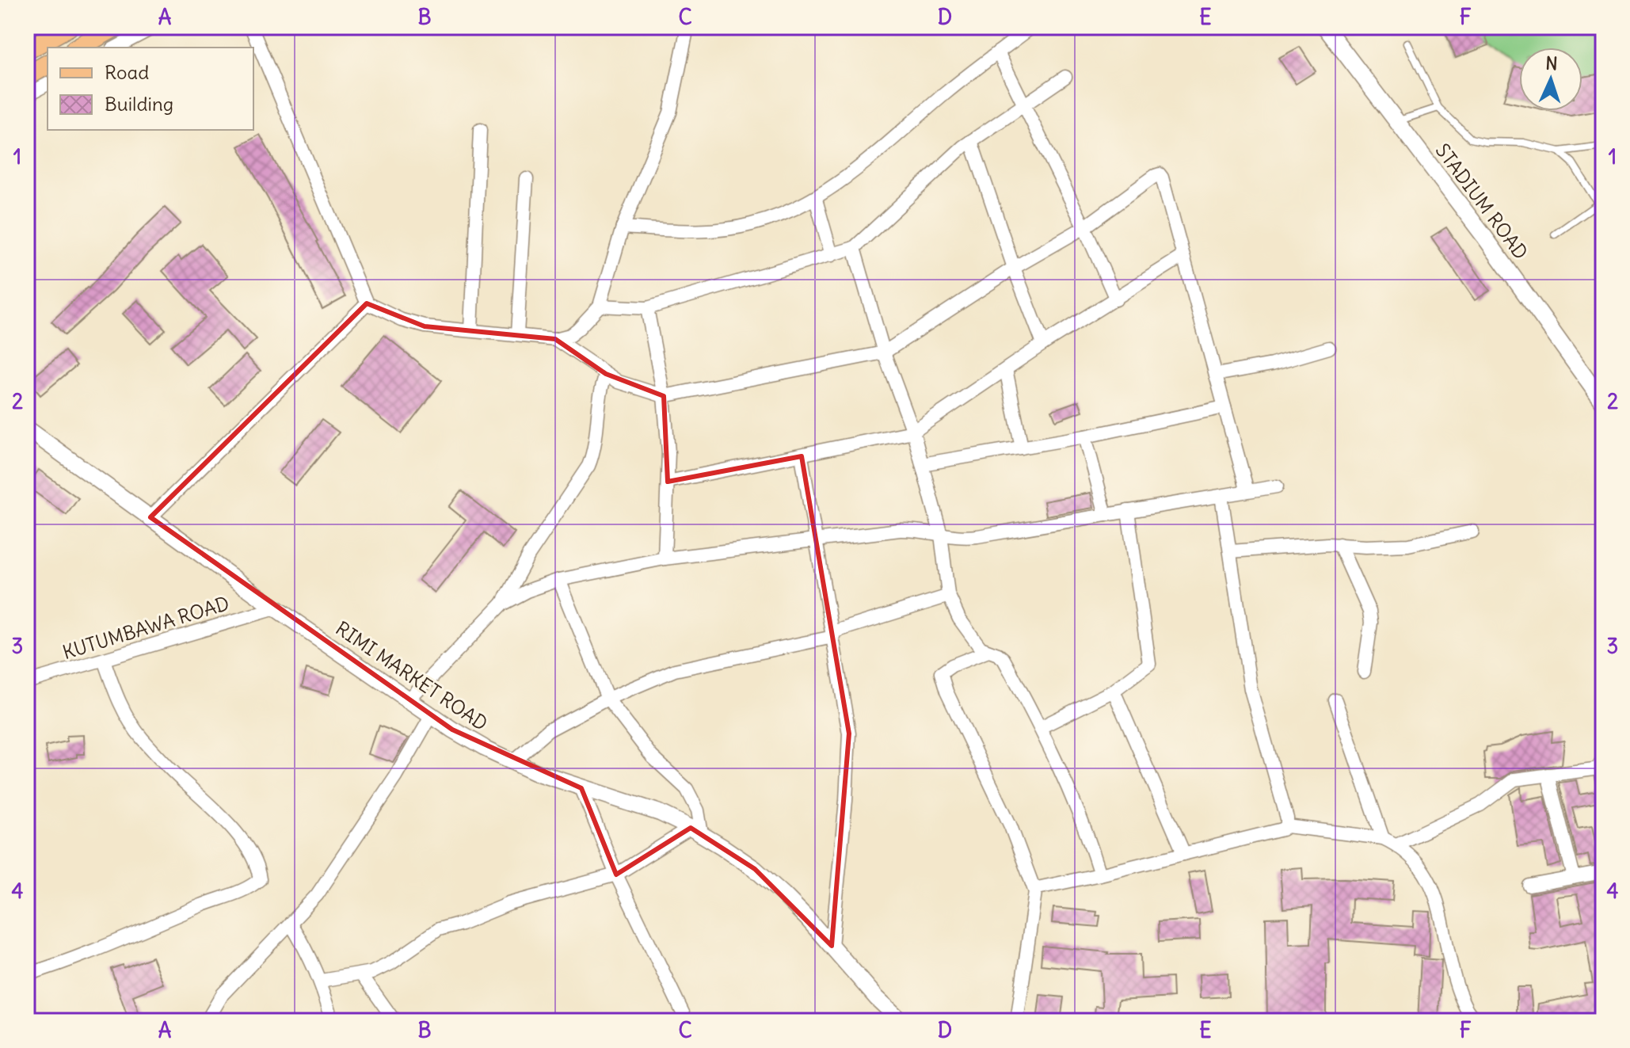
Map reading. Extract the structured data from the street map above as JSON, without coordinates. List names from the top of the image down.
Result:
{
  "streets": {
    "street": ["STADIUM ROAD", "KUTUMBAWA ROAD", "RIMI MARKET ROAD"]
  },
  "crossings": [
    ["KUTUMBAWA ROAD", "RIMI MARKET ROAD"]
  ],
  "legend": ["Road", "Building"],
  "north": "top",
  "grid": {
    "columns": [
      "A",
      "B",
      "C",
      "D",
      "E",
      "F"
    ],
    "rows": [
      "1",
      "2",
      "3",
      "4"
    ]
  }
}
